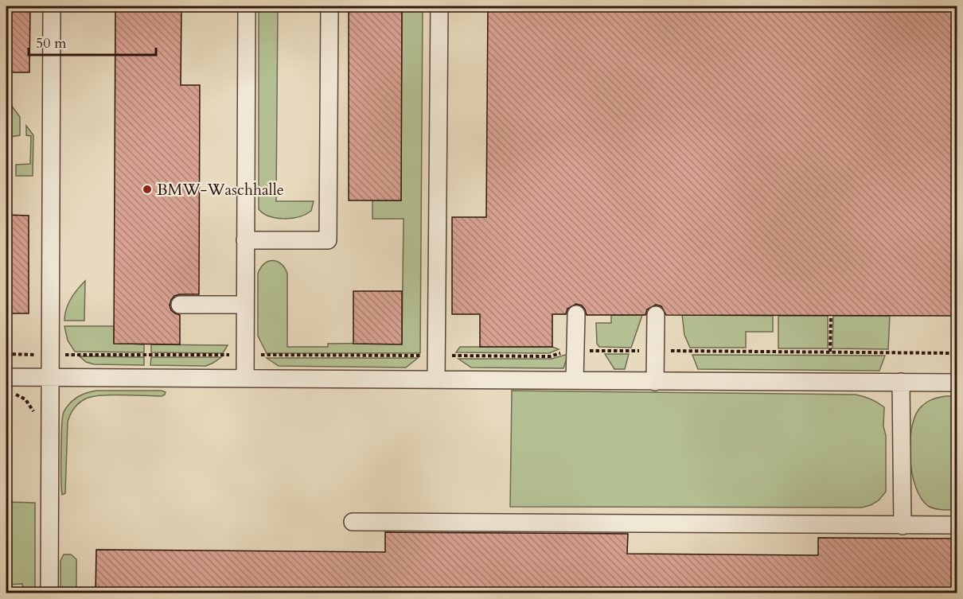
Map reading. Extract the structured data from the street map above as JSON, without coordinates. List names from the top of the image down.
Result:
{
  "places": ["BMW-Waschhalle"],
  "scale_bar": "50 m"
}
